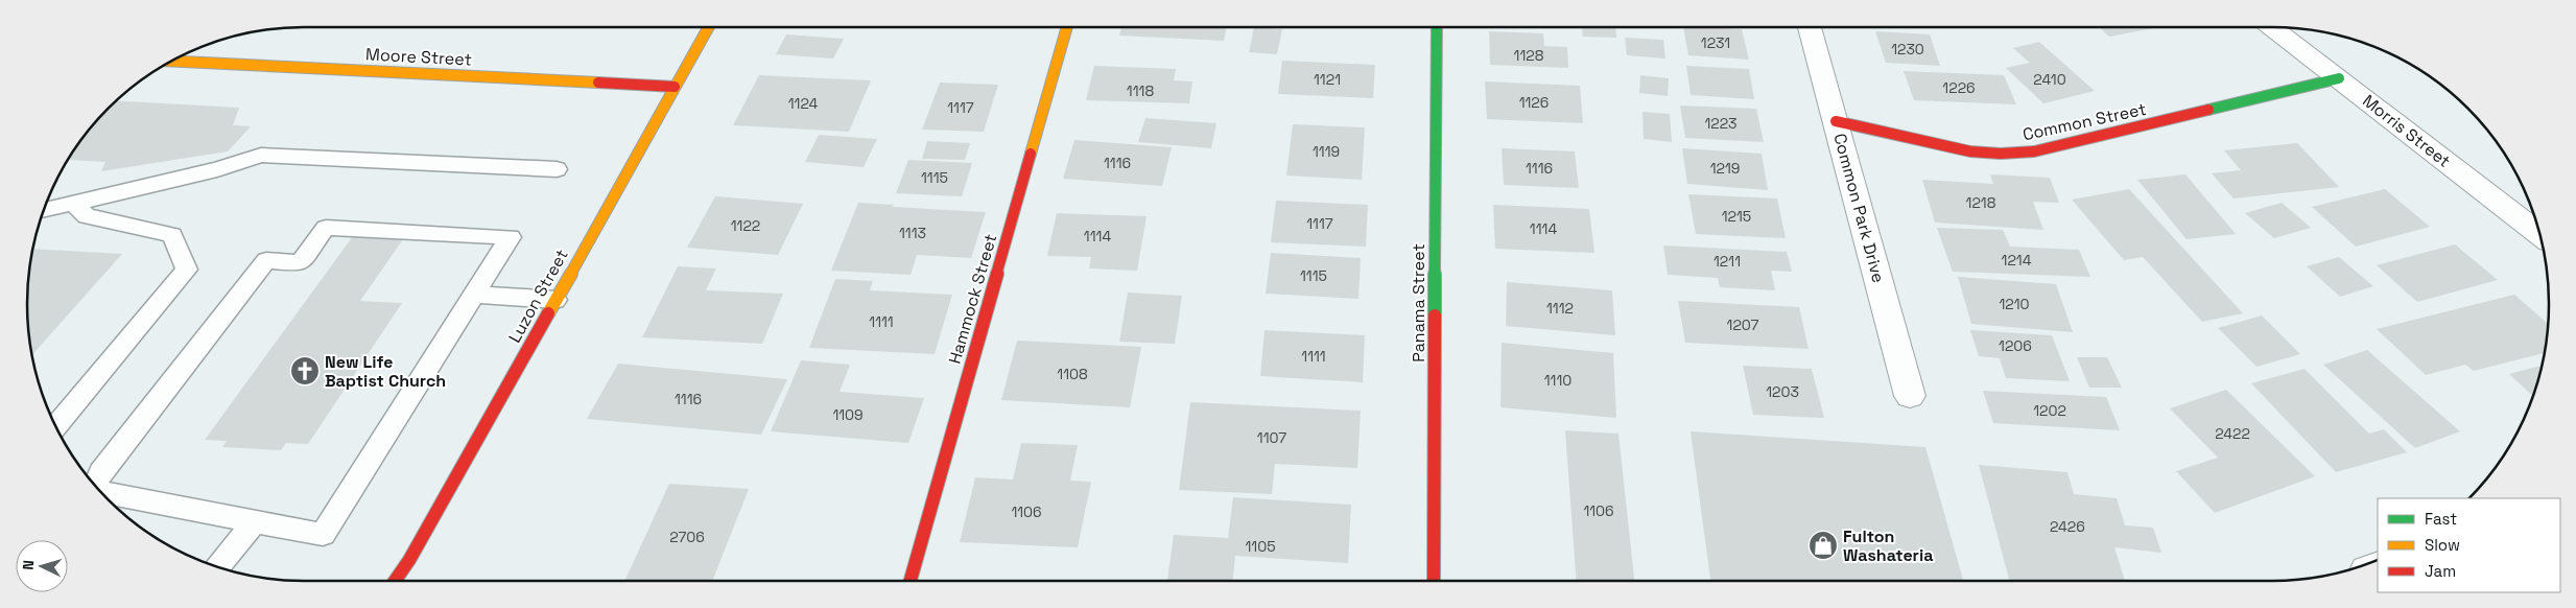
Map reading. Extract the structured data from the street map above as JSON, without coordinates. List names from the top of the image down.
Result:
{
  "streets": {
    "street": [
      "Moore Street",
      "Common Street",
      "Morris Street",
      "Common Park Drive",
      "Luzon Street",
      "Hammock Street",
      "Panama Street"
    ]
  },
  "crossings": [
    ["Moore Street", "Luzon Street"],
    ["Common Street", "Morris Street"],
    ["Common Street", "Common Park Drive"]
  ],
  "places": {
    "church": ["New Life Baptist Church"],
    "shop": ["Fulton Washateria"]
  },
  "house_numbers": [
    "1231",
    "1230",
    "1128",
    "1121",
    "2410",
    "1226",
    "1118",
    "1126",
    "1124",
    "1117",
    "1223",
    "1119",
    "1116",
    "1116",
    "1219",
    "1115",
    "1218",
    "1215",
    "1117",
    "1122",
    "1114",
    "1113",
    "1114",
    "1214",
    "1211",
    "1115",
    "1210",
    "1112",
    "1111",
    "1207",
    "1206",
    "1111",
    "1108",
    "1110",
    "1203",
    "1116",
    "1202",
    "1109",
    "2422",
    "1107",
    "1106",
    "1106",
    "2426",
    "2706",
    "1105"
  ],
  "legend": ["Fast", "Slow", "Jam"],
  "north": "left"
}
